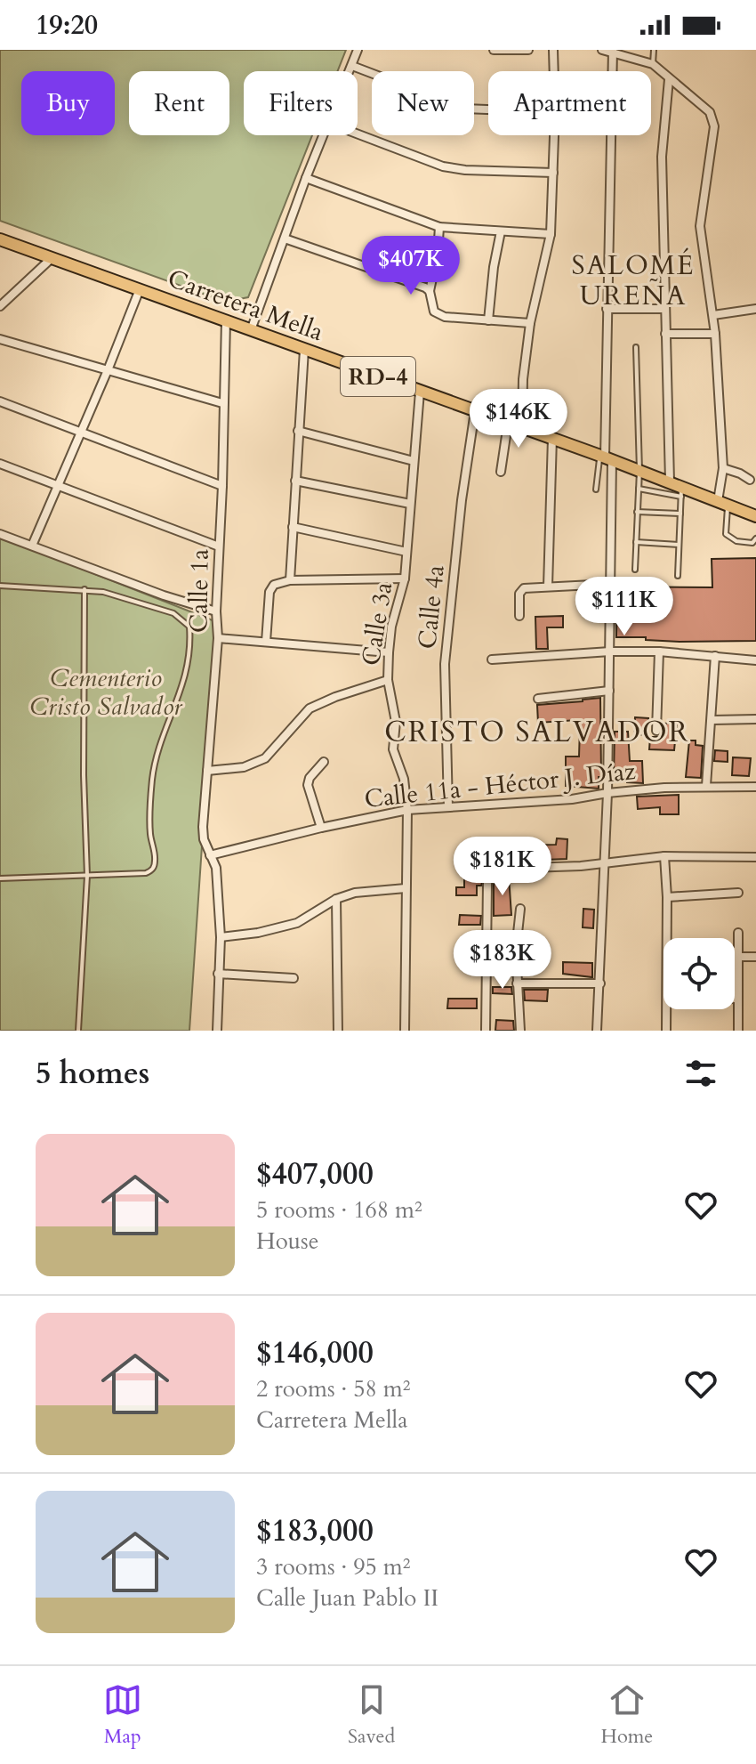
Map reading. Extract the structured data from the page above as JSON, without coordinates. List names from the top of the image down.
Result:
{
  "streets": {
    "main road": ["Carretera Mella", "RD-4"],
    "street": [
      "Calle 1a",
      "Calle 4a",
      "Calle 3a",
      "Calle 11a - Héctor J. Díaz"
    ]
  },
  "crossings": [
    ["Carretera Mella", "Calle 1a"],
    ["Carretera Mella", "Calle 4a"],
    ["Carretera Mella", "Calle 3a"],
    ["Calle 1a", "Calle 11a - Héctor J. Díaz"],
    ["Calle 4a", "Calle 11a - Héctor J. Díaz"],
    ["Calle 3a", "Calle 11a - Héctor J. Díaz"]
  ],
  "districts": ["SALOMÉ UREÑA", "CRISTO SALVADOR"],
  "parks": ["Cementerio Cristo Salvador"],
  "page": {
    "status": "19:20",
    "chip": [
      "Buy",
      "Rent",
      "Filters",
      "New",
      "Apartment"
    ],
    "price": [
      "$407K",
      "$146K",
      "$111K",
      "$181K",
      "$183K"
    ],
    "heading": "5 homes",
    "list": [
      {
        "name": "$407,000",
        "note": "5 rooms · 168 m² · House"
      },
      {
        "name": "$146,000",
        "note": "2 rooms · 58 m² · Carretera Mella"
      },
      {
        "name": "$183,000",
        "note": "3 rooms · 95 m² · Calle Juan Pablo II"
      }
    ],
    "tabs": ["Map", "Saved", "Home"]
  }
}
